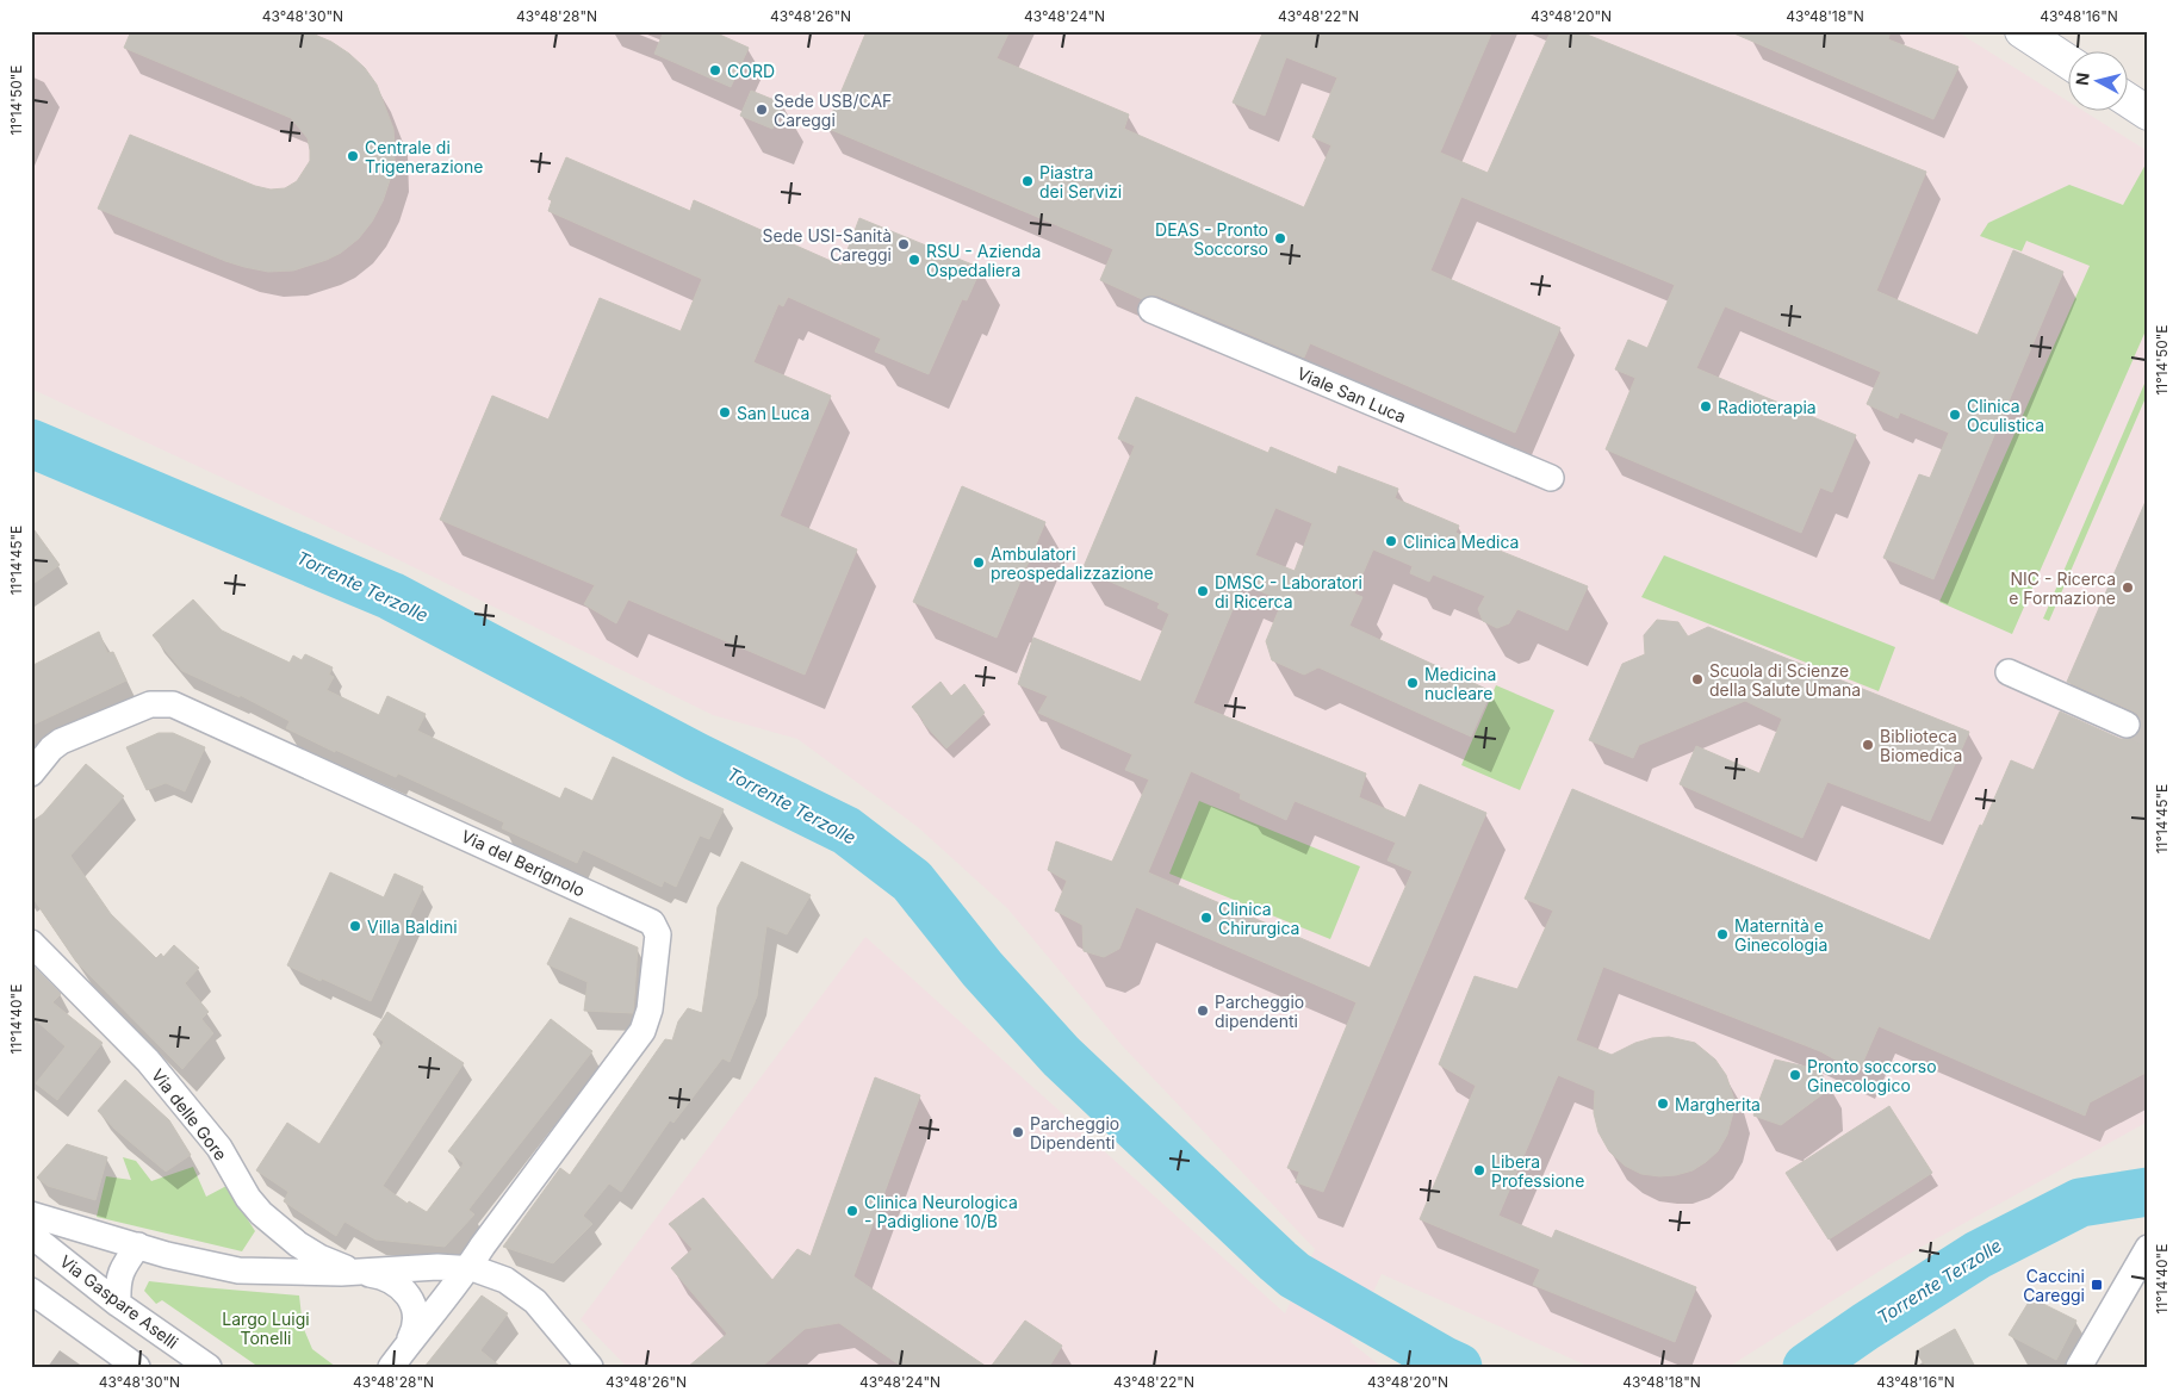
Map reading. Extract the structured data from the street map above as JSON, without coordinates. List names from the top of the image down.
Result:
{
  "streets": {
    "street": [
      "Viale San Luca",
      "Via del Berignolo",
      "Via delle Gore",
      "Via Gaspare Aselli"
    ]
  },
  "water": ["Torrente Terzolle"],
  "parks": ["Largo Luigi Tonelli"],
  "places": {
    "other": [
      "CORD",
      "Sede USB/CAF Careggi",
      "Centrale di Trigenerazione",
      "Piastra dei Servizi",
      "DEAS - Pronto Soccorso",
      "Sede USI-Sanità Careggi",
      "RSU - Azienda Ospedaliera",
      "Radioterapia",
      "San Luca",
      "Clinica Oculistica",
      "Clinica Medica",
      "Ambulatori preospedalizzazione",
      "NIC - Ricerca e Formazione",
      "DMSC - Laboratori di Ricerca",
      "Scuola di Scienze della Salute Umana",
      "Medicina nucleare",
      "Biblioteca Biomedica",
      "Clinica Chirurgica",
      "Villa Baldini",
      "Maternità e Ginecologia",
      "Parcheggio dipendenti",
      "Pronto soccorso Ginecologico",
      "Margherita",
      "Parcheggio Dipendenti",
      "Libera Professione",
      "Clinica Neurologica - Padiglione 10/B"
    ],
    "transit": ["Caccini Careggi"]
  },
  "north": "left",
  "coordinates": [
    "43°48'30\"N",
    "43°48'28\"N",
    "43°48'26\"N",
    "43°48'24\"N",
    "43°48'22\"N",
    "43°48'20\"N",
    "43°48'18\"N",
    "43°48'16\"N",
    "11°14'50\"E",
    "11°14'45\"E",
    "11°14'40\"E"
  ]
}
